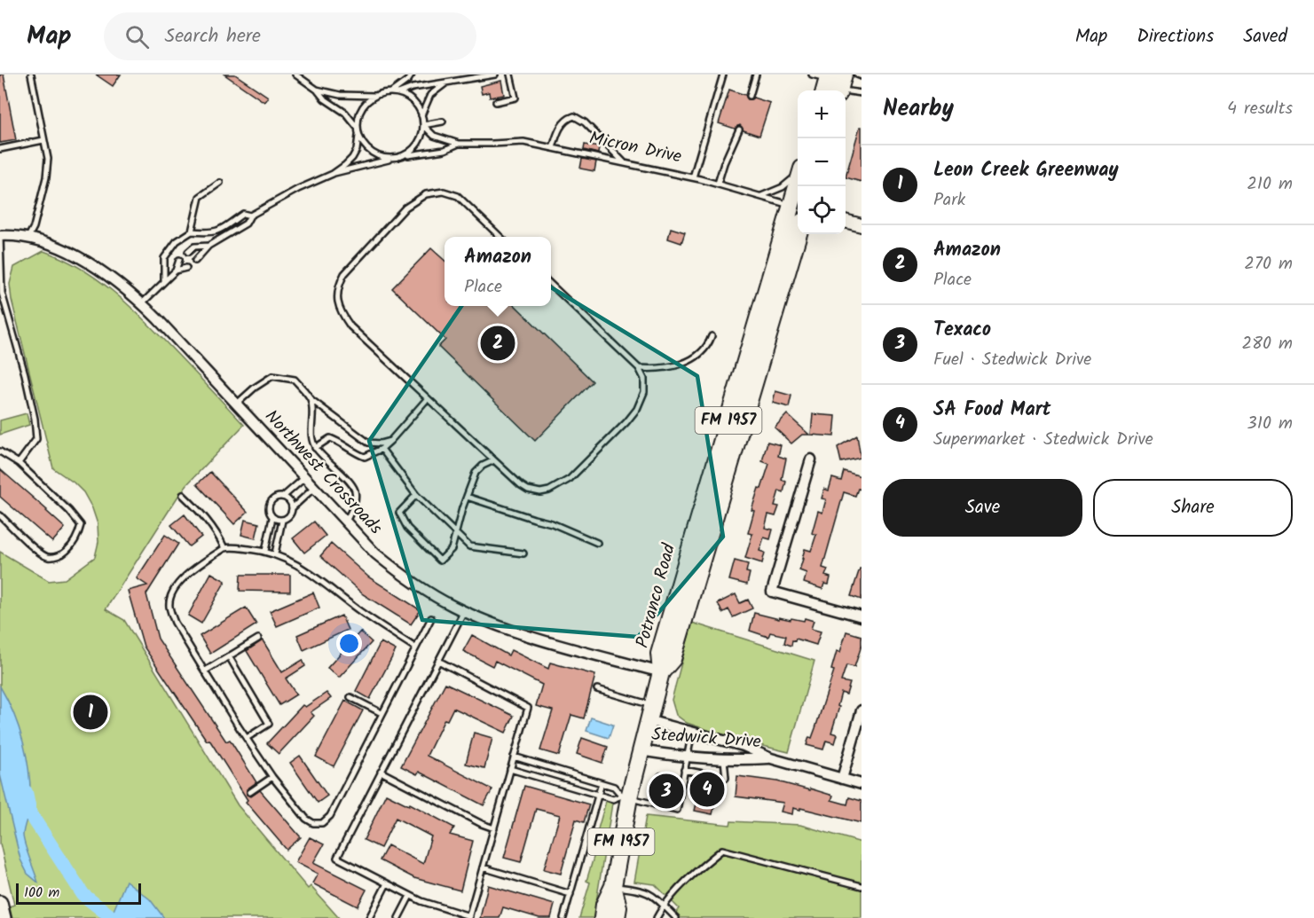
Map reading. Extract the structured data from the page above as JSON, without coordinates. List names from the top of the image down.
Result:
{
  "streets": {
    "main road": ["FM 1957", "Potranco Road"],
    "street": ["Northwest Crossroads", "Stedwick Drive"],
    "lane": ["Micron Drive"]
  },
  "crossings": [
    ["Micron Drive", "Potranco Road"],
    ["FM 1957", "Northwest Crossroads"],
    ["FM 1957", "Potranco Road"],
    ["FM 1957", "Stedwick Drive"],
    ["Northwest Crossroads", "Potranco Road"]
  ],
  "scale_bar": "100 m",
  "page": {
    "header": "Map",
    "search": "Search here",
    "nav": ["Map", "Directions", "Saved"],
    "heading": ["Nearby", "4 results"],
    "map_buttons": ["+", "−"],
    "list": [
      {
        "mark": "1",
        "name": "Leon Creek Greenway",
        "note": "Park",
        "value": "210 m"
      },
      {
        "mark": "2",
        "name": "Amazon",
        "note": "Place",
        "value": "270 m"
      },
      {
        "mark": "3",
        "name": "Texaco",
        "note": "Fuel · Stedwick Drive",
        "value": "280 m"
      },
      {
        "mark": "4",
        "name": "SA Food Mart",
        "note": "Supermarket · Stedwick Drive",
        "value": "310 m"
      }
    ],
    "popup": ["Amazon", "Place"],
    "pins": [
      "2",
      "1",
      "4",
      "3"
    ],
    "buttons": ["Save", "Share"],
    "scale": "100 m"
  }
}
